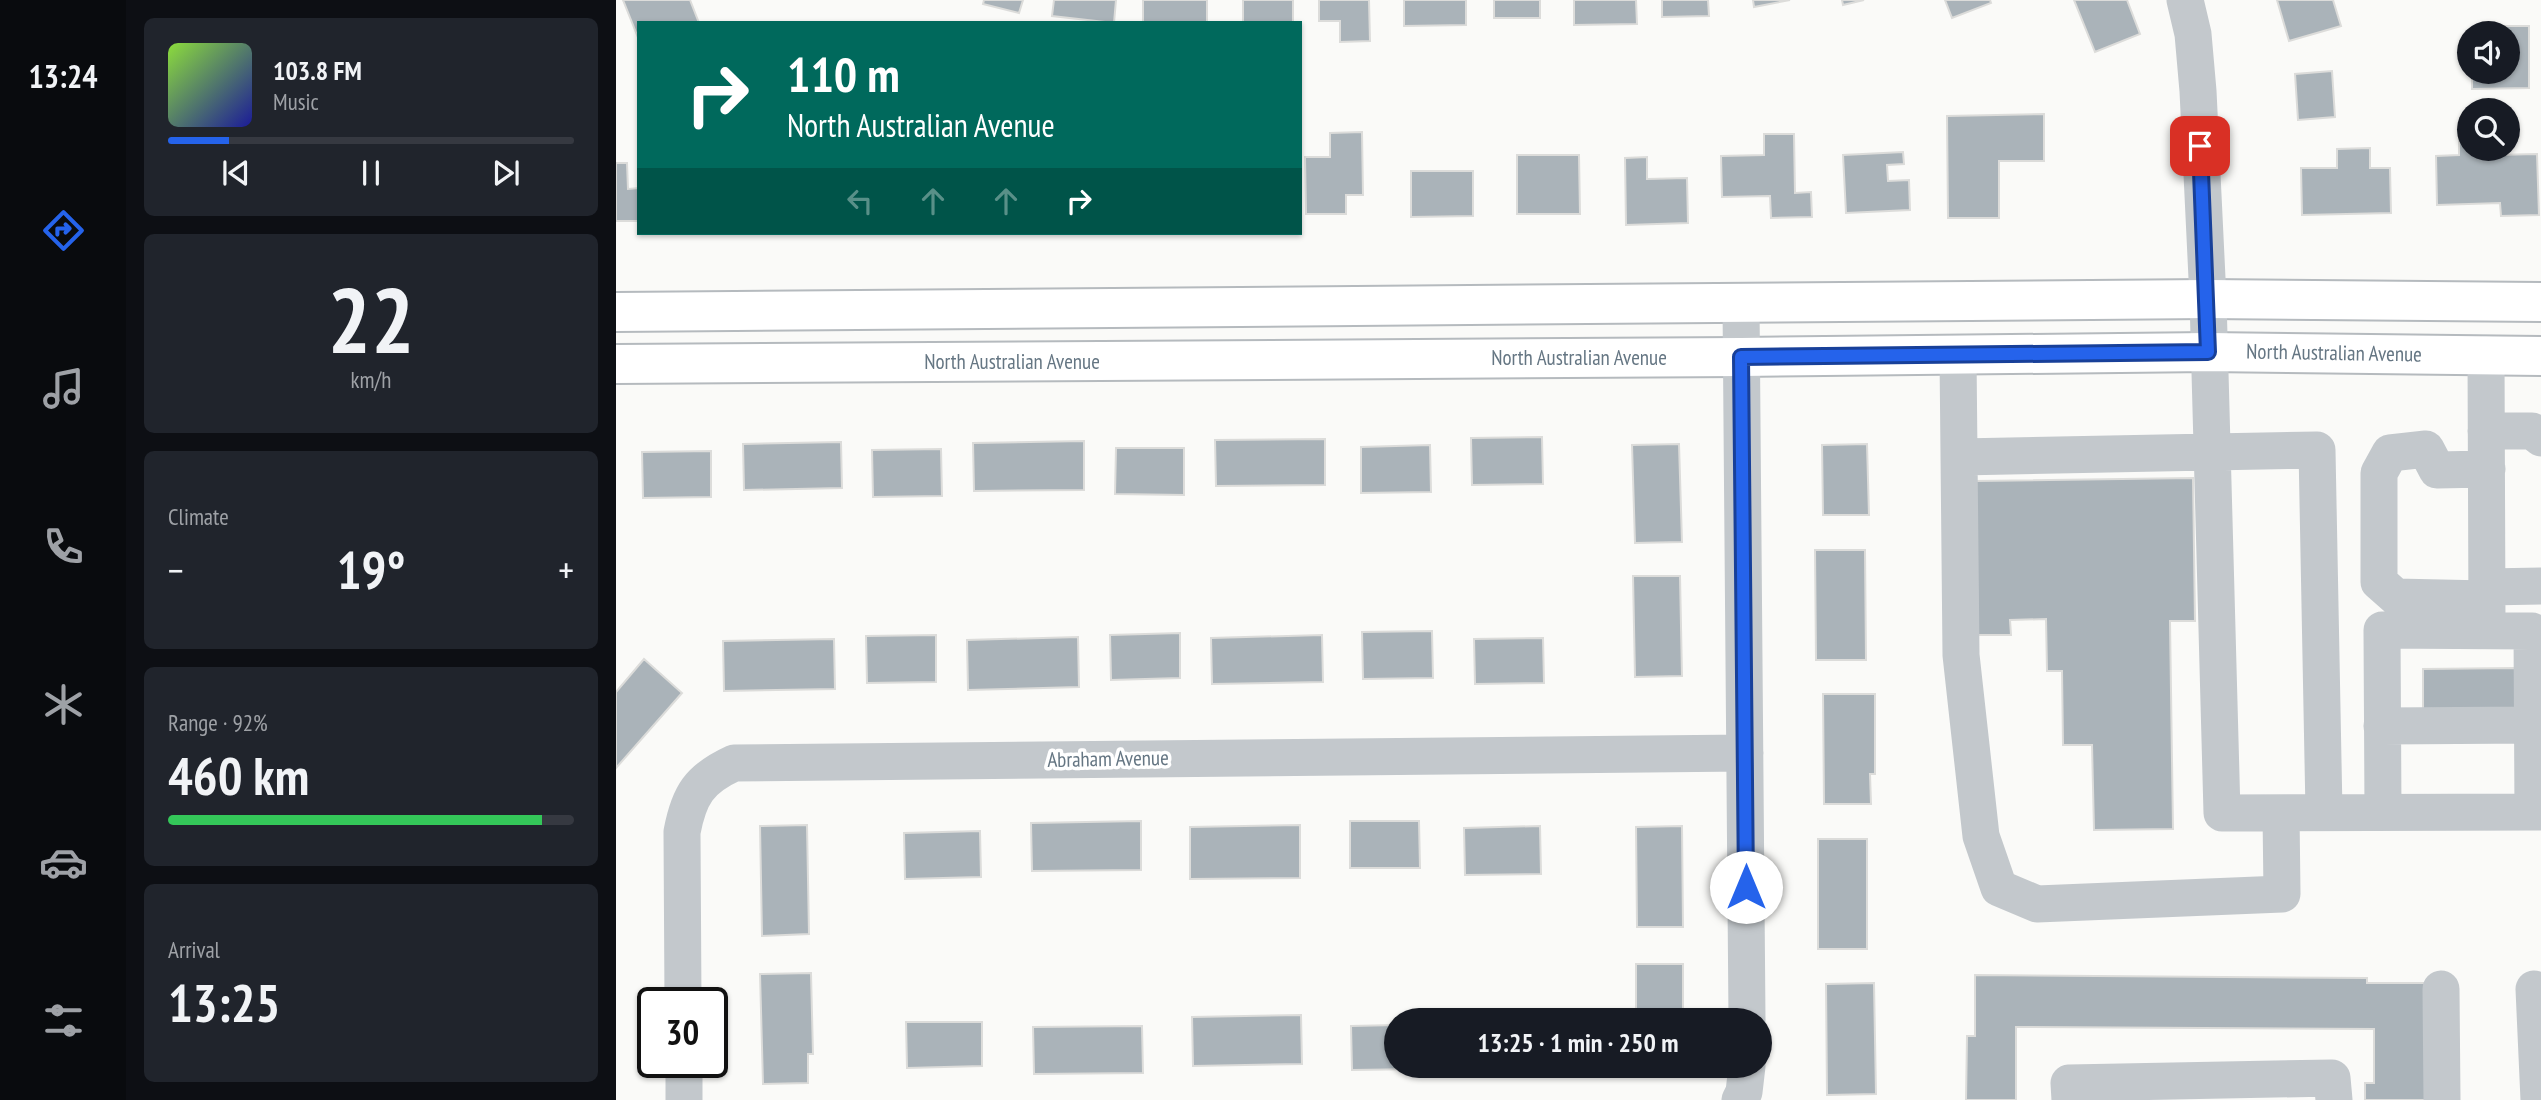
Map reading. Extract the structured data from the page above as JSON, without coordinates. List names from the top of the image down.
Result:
{
  "streets": {
    "main road": ["North Australian Avenue"],
    "street": ["Abraham Avenue"]
  },
  "page": {
    "tabs": "13:24",
    "turn": ["110 m", "North Australian Avenue"],
    "song": ["103.8 FM", "Music"],
    "tile": [
      ["22", "km/h"],
      "Climate",
      ["Range · 92%", "460 km"],
      ["Arrival", "13:25"]
    ],
    "heat": ["−", "19°", "+"],
    "limit": "30",
    "trip": "13:25 · 1 min · 250 m"
  }
}
